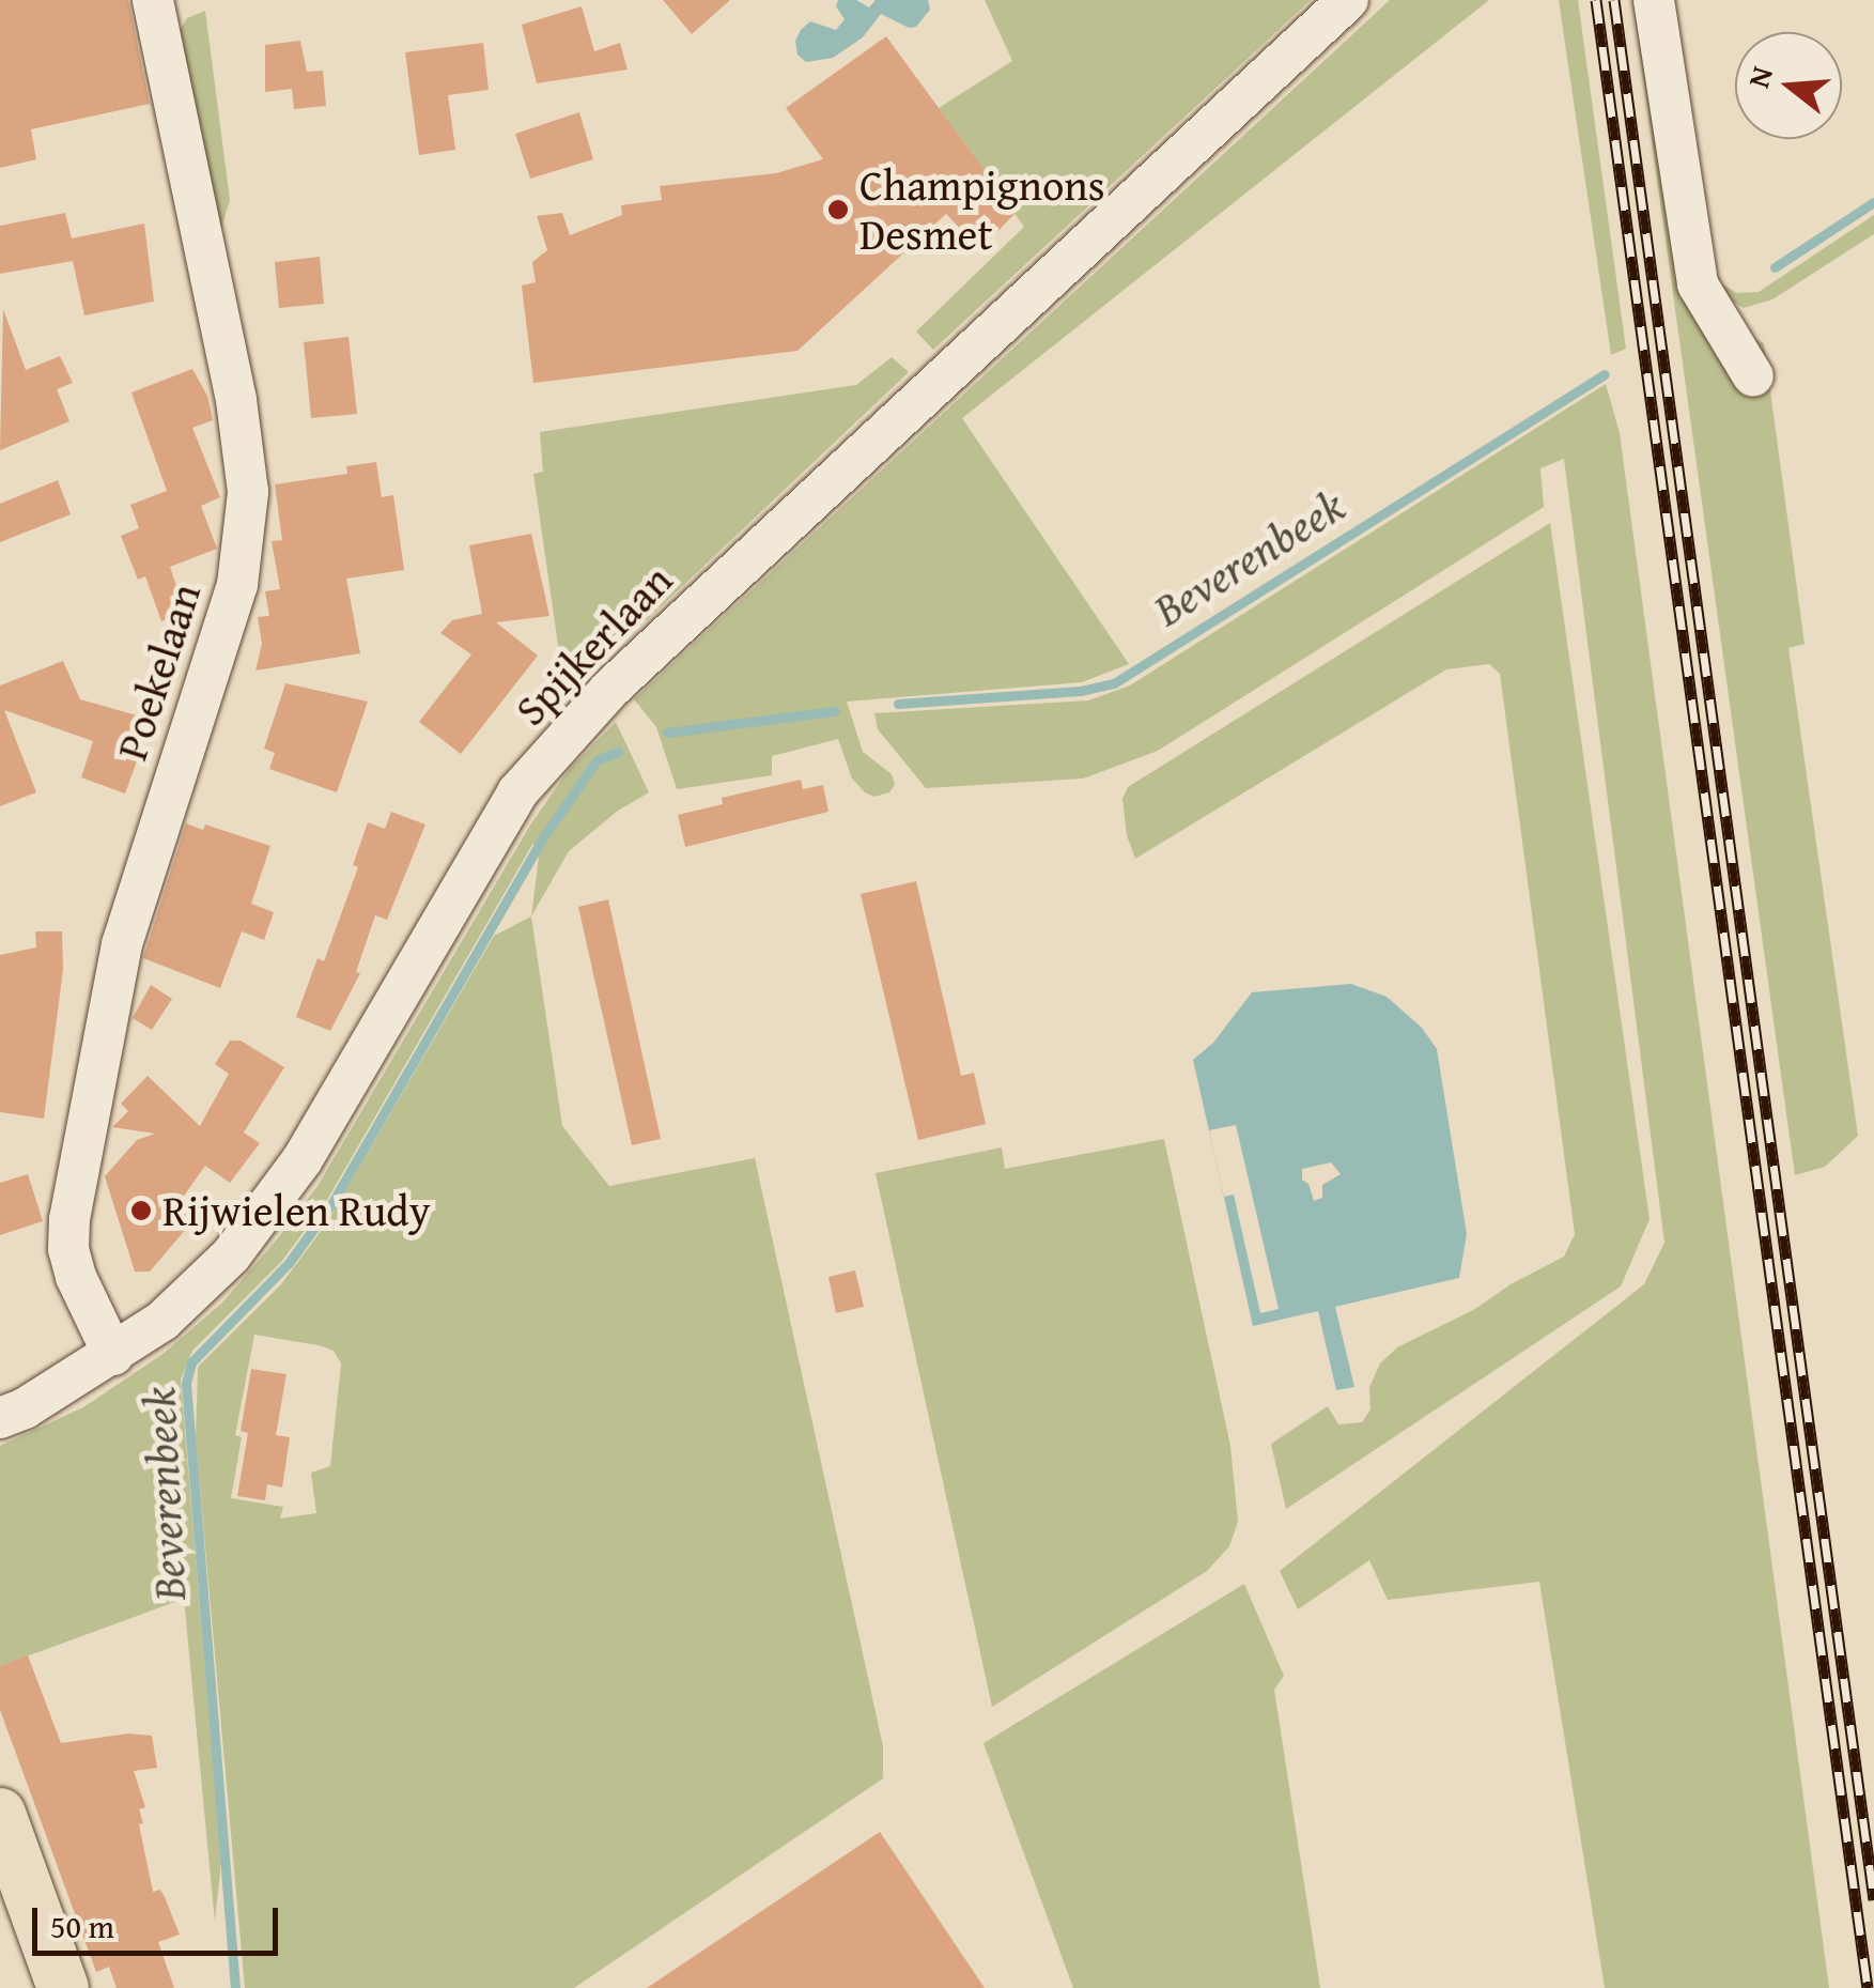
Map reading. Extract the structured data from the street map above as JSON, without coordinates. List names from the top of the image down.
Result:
{
  "streets": {
    "street": ["Spijkerlaan", "Poekelaan"]
  },
  "crossings": [
    ["Spijkerlaan", "Poekelaan"]
  ],
  "water": ["Beverenbeek"],
  "places": ["Champignons Desmet", "Rijwielen Rudy"],
  "scale_bar": "50 m",
  "north": "left"
}
